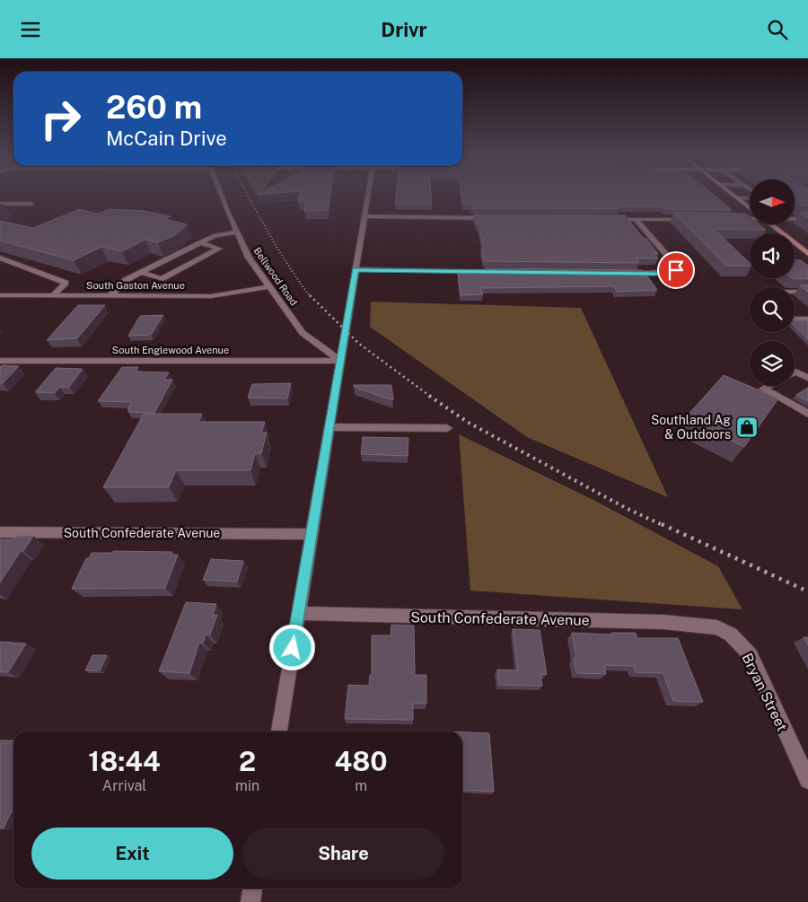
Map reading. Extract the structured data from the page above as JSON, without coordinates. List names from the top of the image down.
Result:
{
  "streets": {
    "street": [
      "Bellwood Road",
      "South Gaston Avenue",
      "South Englewood Avenue",
      "South Confederate Avenue",
      "Bryan Street"
    ]
  },
  "crossings": [
    ["Bellwood Road", "South Gaston Avenue"],
    ["Bellwood Road", "South Englewood Avenue"],
    ["South Confederate Avenue", "Bryan Street"]
  ],
  "places": {
    "shop": ["Southland Ag & Outdoors"]
  },
  "north": "right",
  "page": {
    "header": "Drivr",
    "turn": ["260 m", "McCain Drive"],
    "eta": [
      "18:44",
      "Arrival",
      "2",
      "min",
      "480",
      "m"
    ],
    "buttons": ["Exit", "Share"]
  }
}
